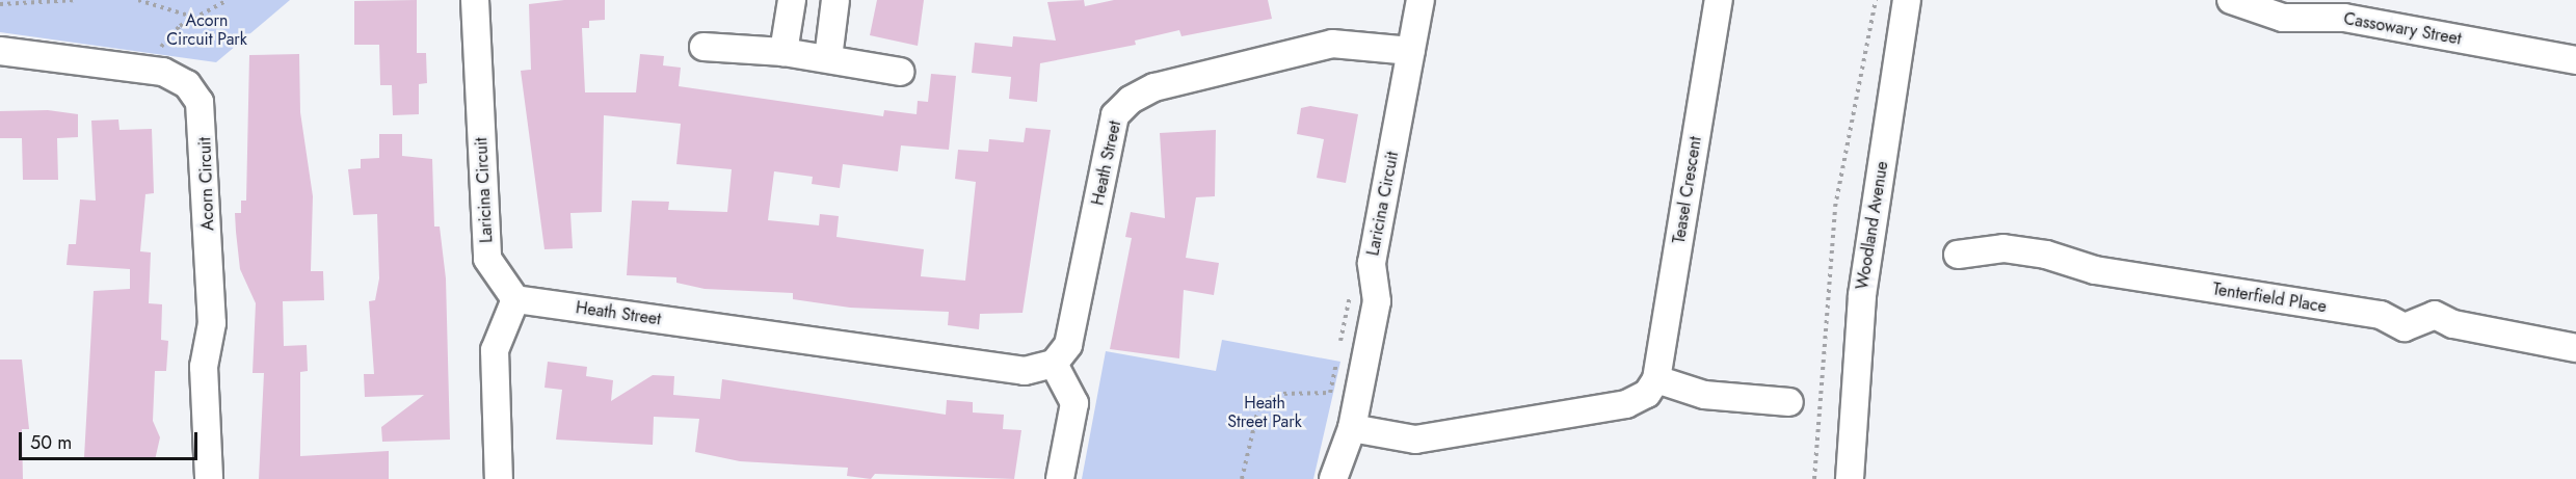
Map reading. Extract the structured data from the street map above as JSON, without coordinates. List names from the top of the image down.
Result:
{
  "streets": {
    "street": [
      "Cassowary Street",
      "Heath Street",
      "Acorn Circuit",
      "Laricina Circuit",
      "Teasel Crescent",
      "Woodland Avenue",
      "Tenterfield Place"
    ]
  },
  "crossings": [
    ["Heath Street", "Laricina Circuit"]
  ],
  "parks": ["Acorn Circuit Park", "Heath Street Park"],
  "scale_bar": "50 m"
}
